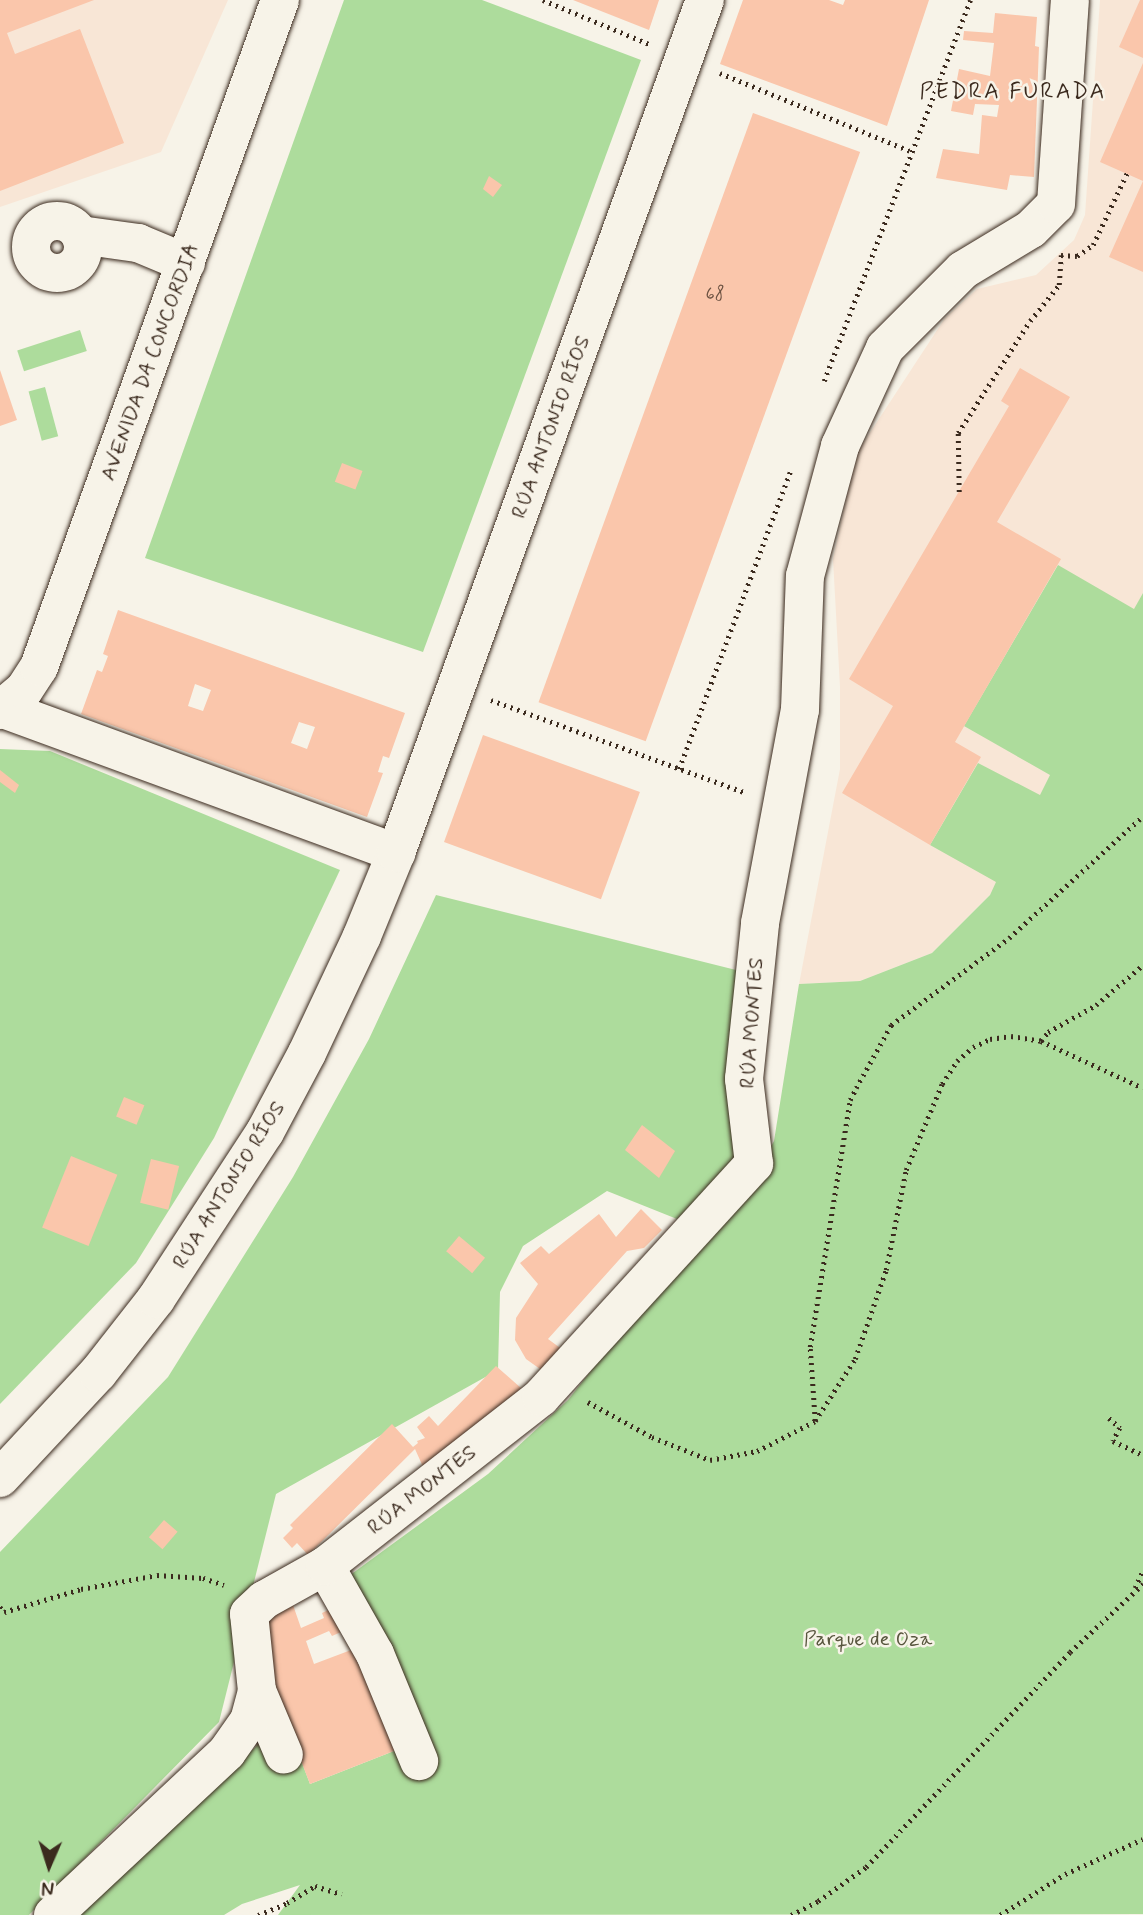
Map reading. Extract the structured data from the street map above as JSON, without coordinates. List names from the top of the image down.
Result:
{
  "streets": {
    "street": ["AVENIDA DA CONCORDIA", "RÚA ANTONIO RÍOS", "RÚA MONTES"]
  },
  "districts": ["PEDRA FURADA"],
  "parks": ["Parque de Oza"],
  "house_numbers": ["68"],
  "north": "bottom"
}
